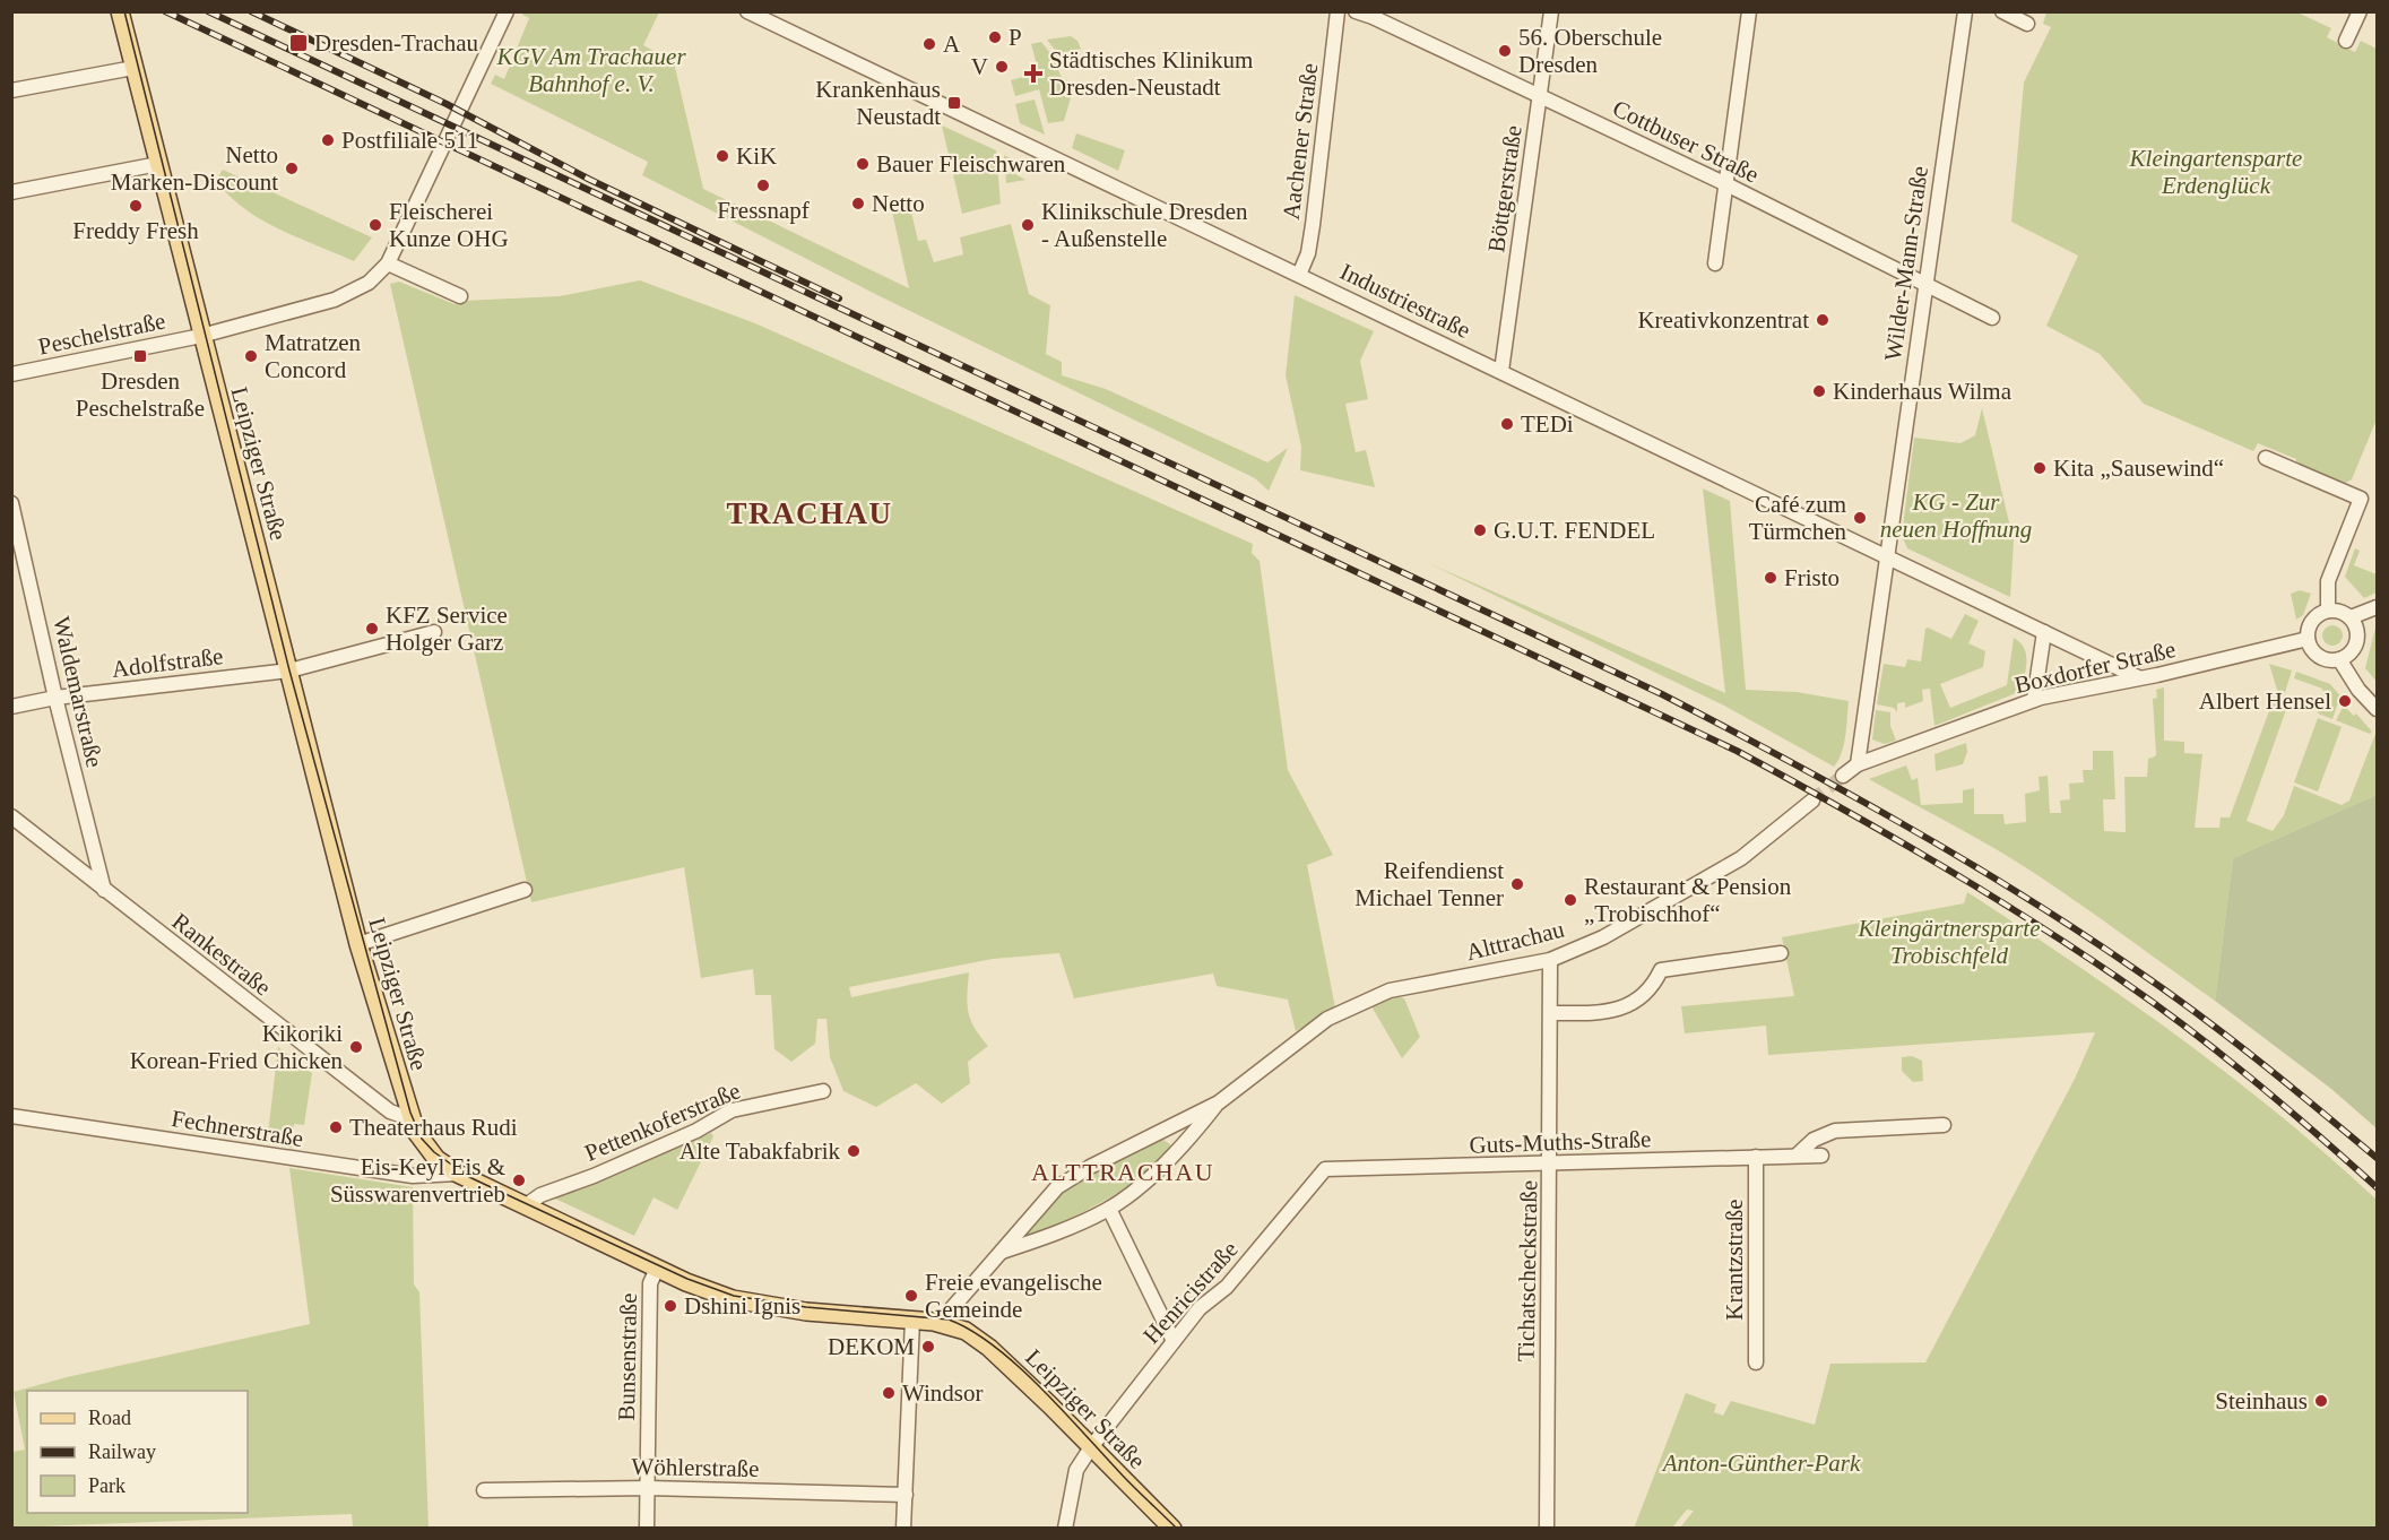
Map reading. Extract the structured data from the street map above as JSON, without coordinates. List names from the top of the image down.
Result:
{
  "streets": {
    "main road": ["Leipziger Straße"],
    "street": [
      "Aachener Straße",
      "Cottbuser Straße",
      "Böttgerstraße",
      "Wilder-Mann-Straße",
      "Industriestraße",
      "Peschelstraße",
      "Adolfstraße",
      "Boxdorfer Straße",
      "Waldemarstraße",
      "Alttrachau",
      "Rankestraße",
      "Pettenkoferstraße",
      "Fechnerstraße",
      "Guts-Muths-Straße",
      "Krantzstraße",
      "Tichatscheckstraße",
      "Henricistraße",
      "Bunsenstraße",
      "Wöhlerstraße"
    ]
  },
  "crossings": [
    ["Aachener Straße", "Industriestraße"],
    ["Cottbuser Straße", "Böttgerstraße"],
    ["Cottbuser Straße", "Wilder-Mann-Straße"],
    ["Böttgerstraße", "Industriestraße"],
    ["Wilder-Mann-Straße", "Industriestraße"],
    ["Wilder-Mann-Straße", "Boxdorfer Straße"],
    ["Industriestraße", "Boxdorfer Straße"],
    ["Peschelstraße", "Leipziger Straße"],
    ["Leipziger Straße", "Adolfstraße"],
    ["Leipziger Straße", "Alttrachau"],
    ["Leipziger Straße", "Rankestraße"],
    ["Leipziger Straße", "Pettenkoferstraße"],
    ["Leipziger Straße", "Fechnerstraße"],
    ["Leipziger Straße", "Henricistraße"],
    ["Leipziger Straße", "Bunsenstraße"],
    ["Adolfstraße", "Waldemarstraße"],
    ["Waldemarstraße", "Rankestraße"],
    ["Alttrachau", "Tichatscheckstraße"],
    ["Guts-Muths-Straße", "Krantzstraße"],
    ["Guts-Muths-Straße", "Tichatscheckstraße"],
    ["Guts-Muths-Straße", "Henricistraße"],
    ["Bunsenstraße", "Wöhlerstraße"]
  ],
  "districts": ["TRACHAU", "ALTTRACHAU"],
  "parks": [
    "KGV Am Trachauer Bahnhof e. V.",
    "Kleingartensparte Erdenglück",
    "KG - Zur neuen Hoffnung",
    "Kleingärtnersparte Trobischfeld",
    "Anton-Günther-Park"
  ],
  "places": {
    "other": [
      "P",
      "A",
      "56. Oberschule Dresden",
      "V",
      "Postfiliale 511",
      "KiK",
      "Bauer Fleischwaren",
      "Netto Marken-Discount",
      "Fressnapf",
      "Netto",
      "Freddy Fresh",
      "Fleischerei Kunze OHG",
      "Klinikschule Dresden - Außenstelle",
      "Kreativkonzentrat",
      "Matratzen Concord",
      "Kinderhaus Wilma",
      "TEDi",
      "Kita „Sausewind“",
      "Café zum Türmchen",
      "G.U.T. FENDEL",
      "Fristo",
      "KFZ Service Holger Garz",
      "Albert Hensel",
      "Reifendienst Michael Tenner",
      "Restaurant & Pension „Trobischhof“",
      "Kikoriki Korean-Fried Chicken",
      "Theaterhaus Rudi",
      "Alte Tabakfabrik",
      "Eis-Keyl Eis & Süsswarenvertrieb",
      "Freie evangelische Gemeinde",
      "Dshini Ignis",
      "DEKOM",
      "Windsor",
      "Steinhaus"
    ],
    "transit": ["Dresden-Trachau", "Krankenhaus Neustadt", "Dresden Peschelstraße"],
    "health": ["Städtisches Klinikum Dresden-Neustadt"]
  },
  "legend": ["Road", "Railway", "Park"]
}
